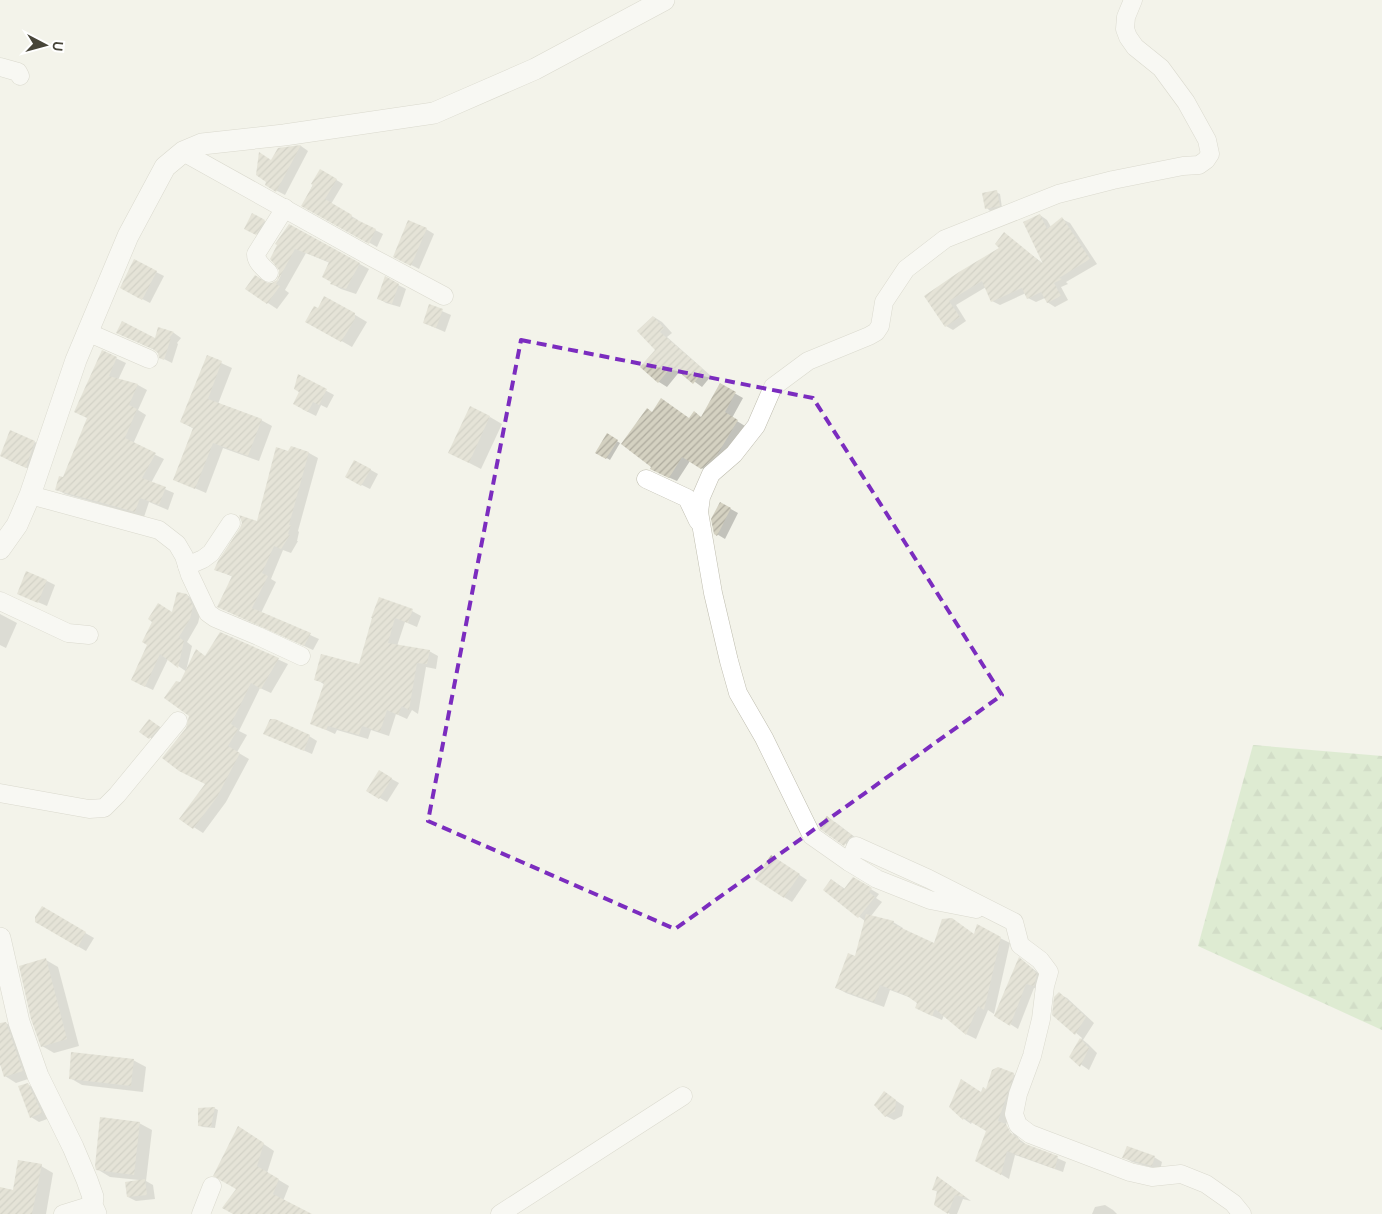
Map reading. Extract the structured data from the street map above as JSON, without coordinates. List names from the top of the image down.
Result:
{
  "north": "right"
}
